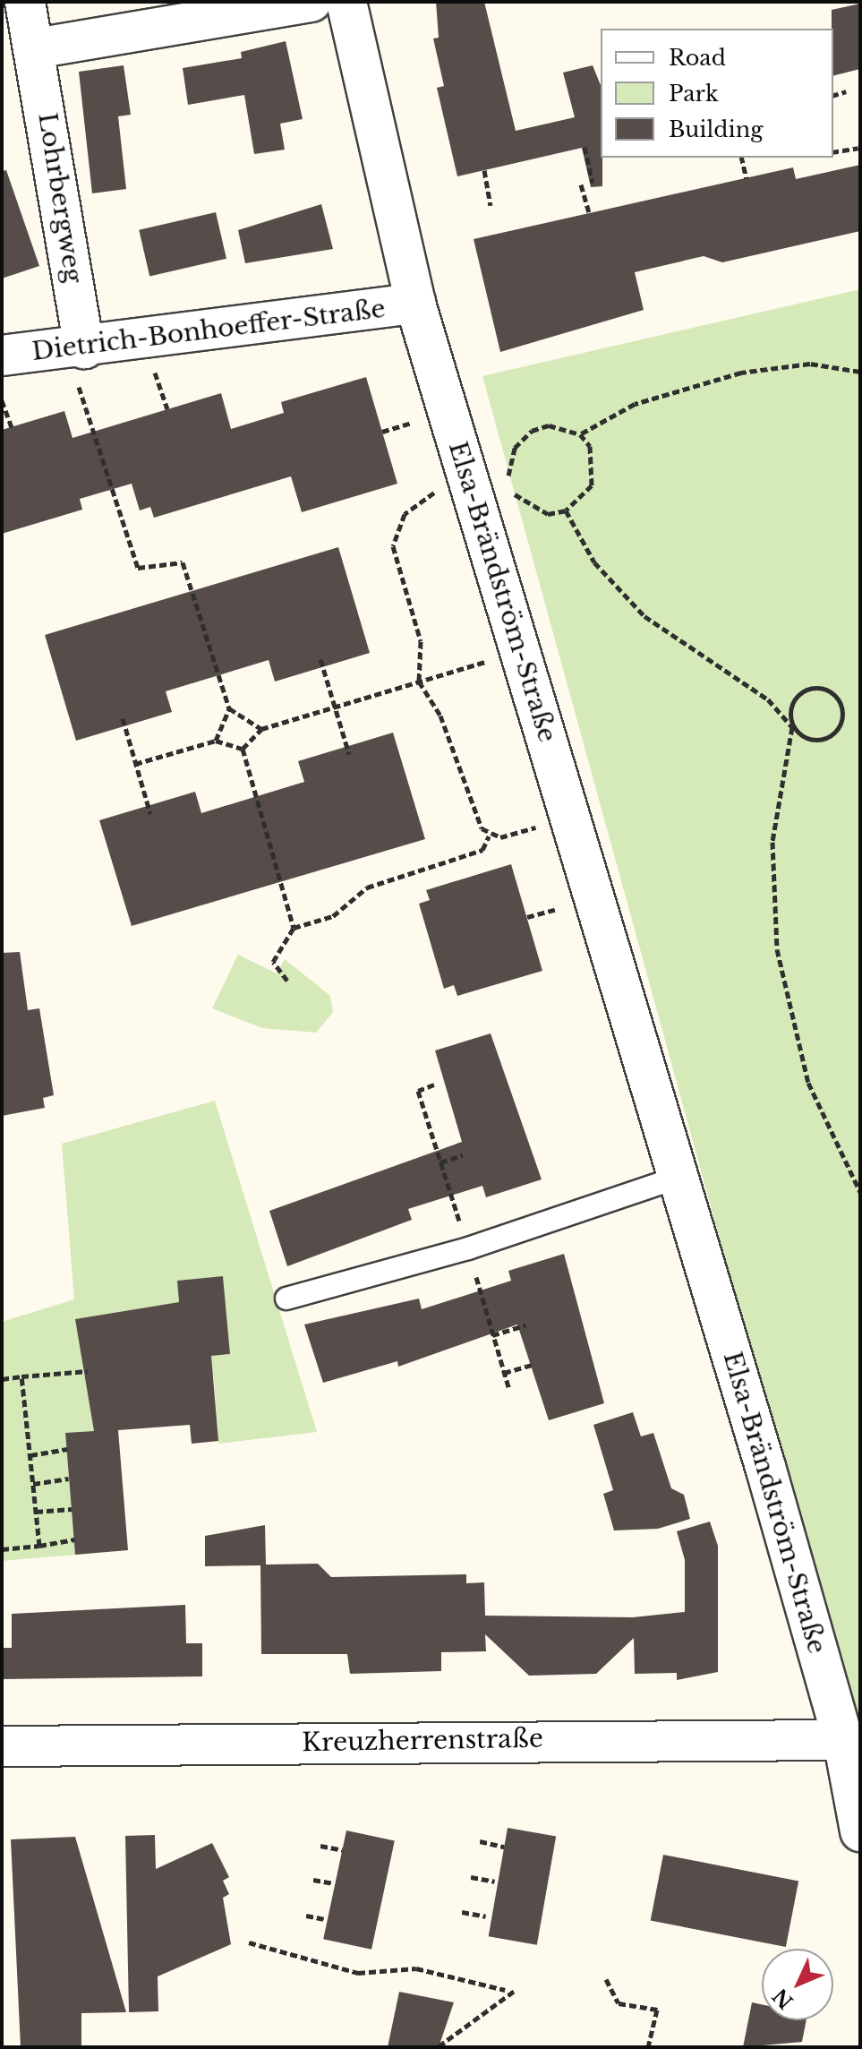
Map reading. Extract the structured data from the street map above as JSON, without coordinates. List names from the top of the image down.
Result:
{
  "streets": {
    "street": [
      "Lohrbergweg",
      "Dietrich-Bonhoeffer-Straße",
      "Elsa-Brändström-Straße",
      "Kreuzherrenstraße"
    ]
  },
  "crossings": [
    ["Lohrbergweg", "Dietrich-Bonhoeffer-Straße"],
    ["Dietrich-Bonhoeffer-Straße", "Elsa-Brändström-Straße"],
    ["Elsa-Brändström-Straße", "Kreuzherrenstraße"]
  ],
  "legend": ["Road", "Park", "Building"],
  "north": "bottom left"
}
